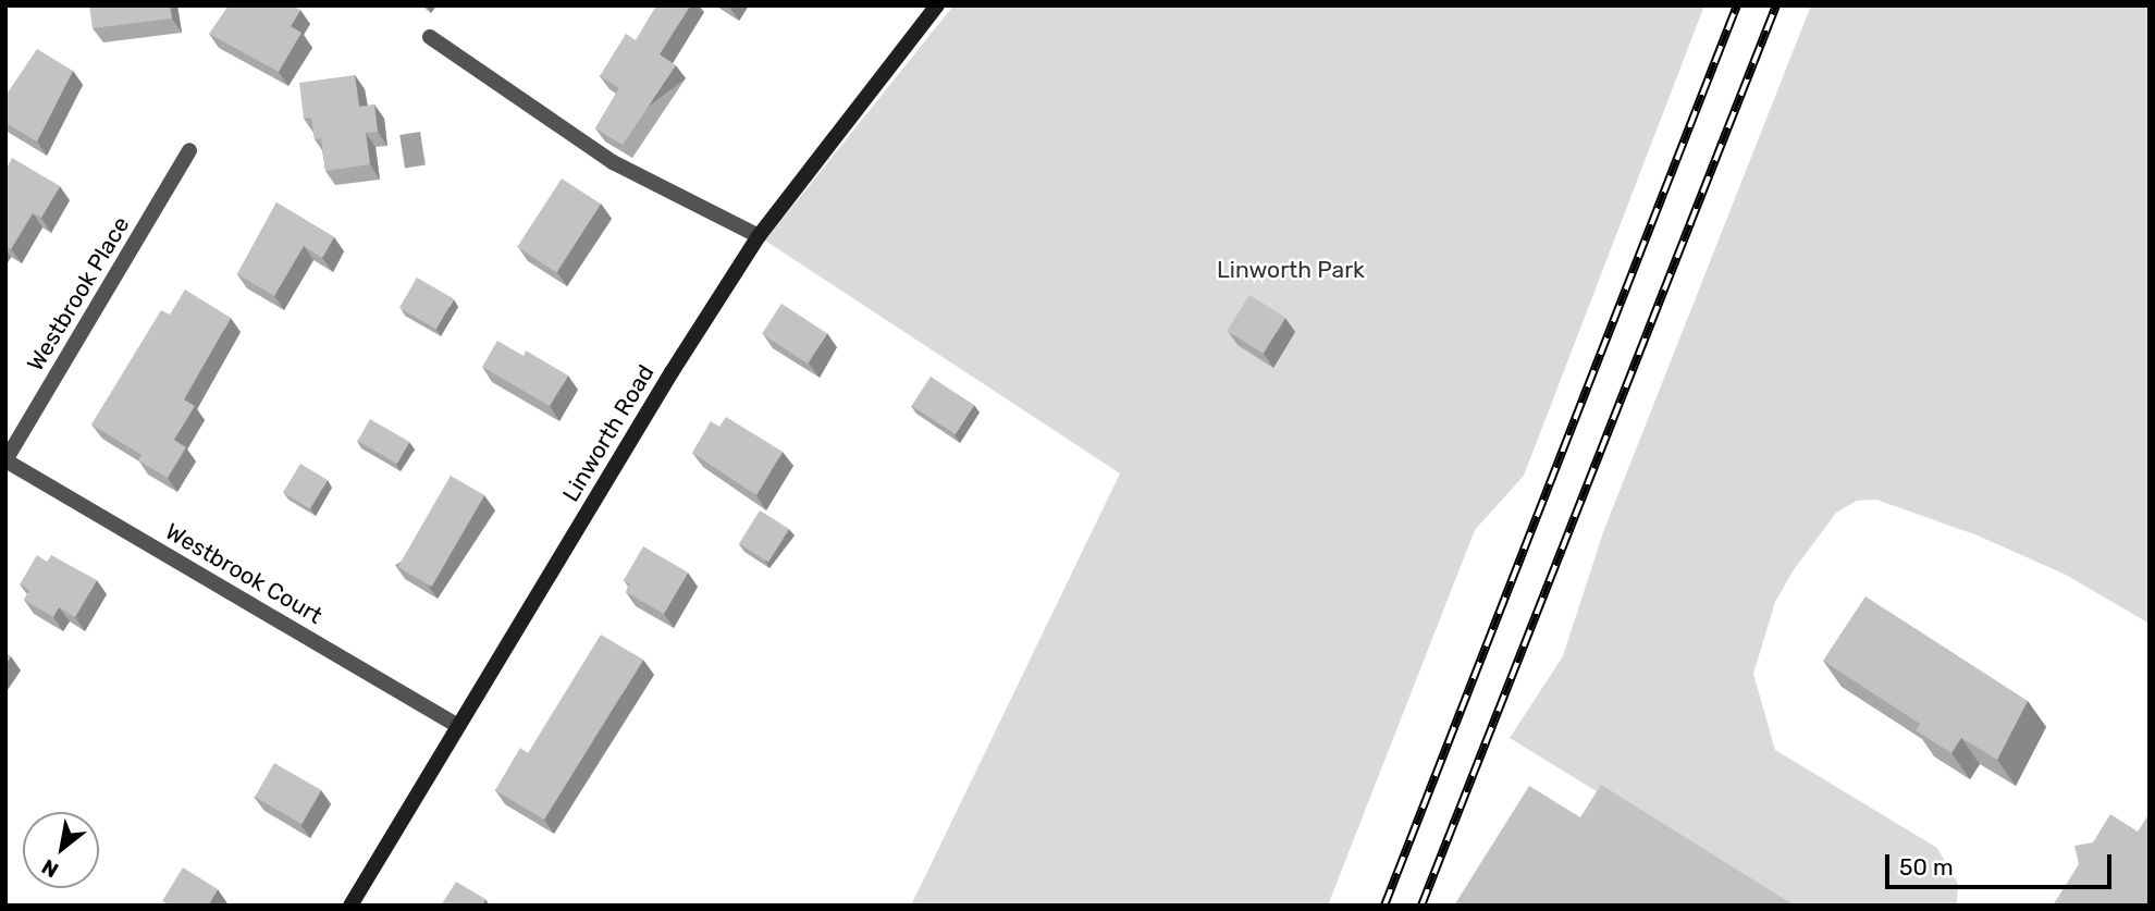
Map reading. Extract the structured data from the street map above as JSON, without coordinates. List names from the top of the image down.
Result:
{
  "streets": {
    "main road": ["Linworth Road"],
    "street": ["Westbrook Place", "Westbrook Court"]
  },
  "crossings": [
    ["Westbrook Place", "Westbrook Court"],
    ["Linworth Road", "Westbrook Court"]
  ],
  "parks": ["Linworth Park"],
  "scale_bar": "50 m",
  "north": "bottom left"
}
